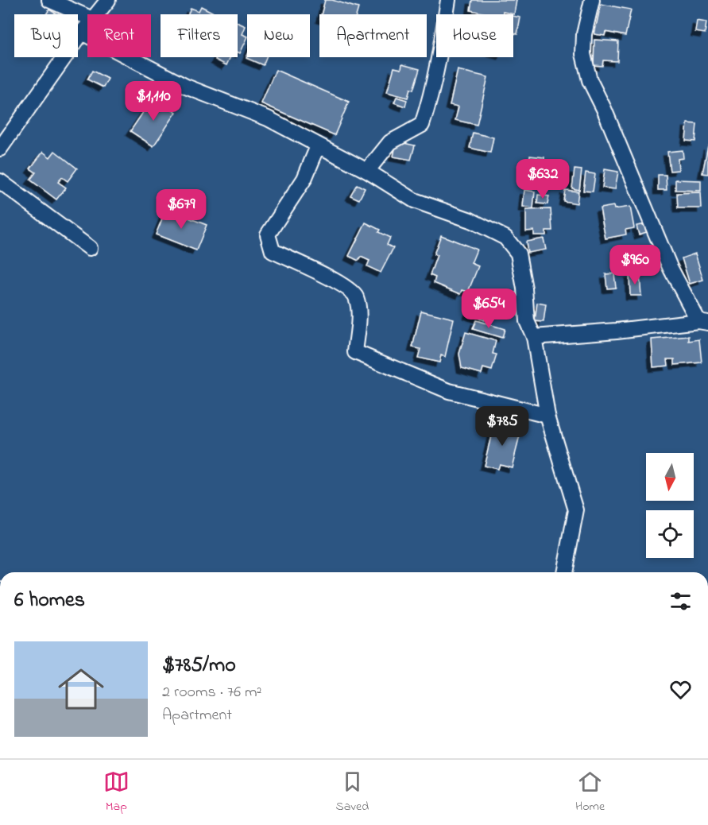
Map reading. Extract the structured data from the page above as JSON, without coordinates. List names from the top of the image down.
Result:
{
  "north": "bottom",
  "page": {
    "chip": [
      "Buy",
      "Rent",
      "Filters",
      "New",
      "Apartment",
      "House"
    ],
    "price": [
      "$1,110",
      "$632",
      "$679",
      "$960",
      "$654",
      "$785"
    ],
    "heading": "6 homes",
    "list": [
      {
        "name": "$785/mo",
        "note": "2 rooms · 76 m² · Apartment"
      }
    ],
    "tabs": ["Map", "Saved", "Home"]
  }
}
